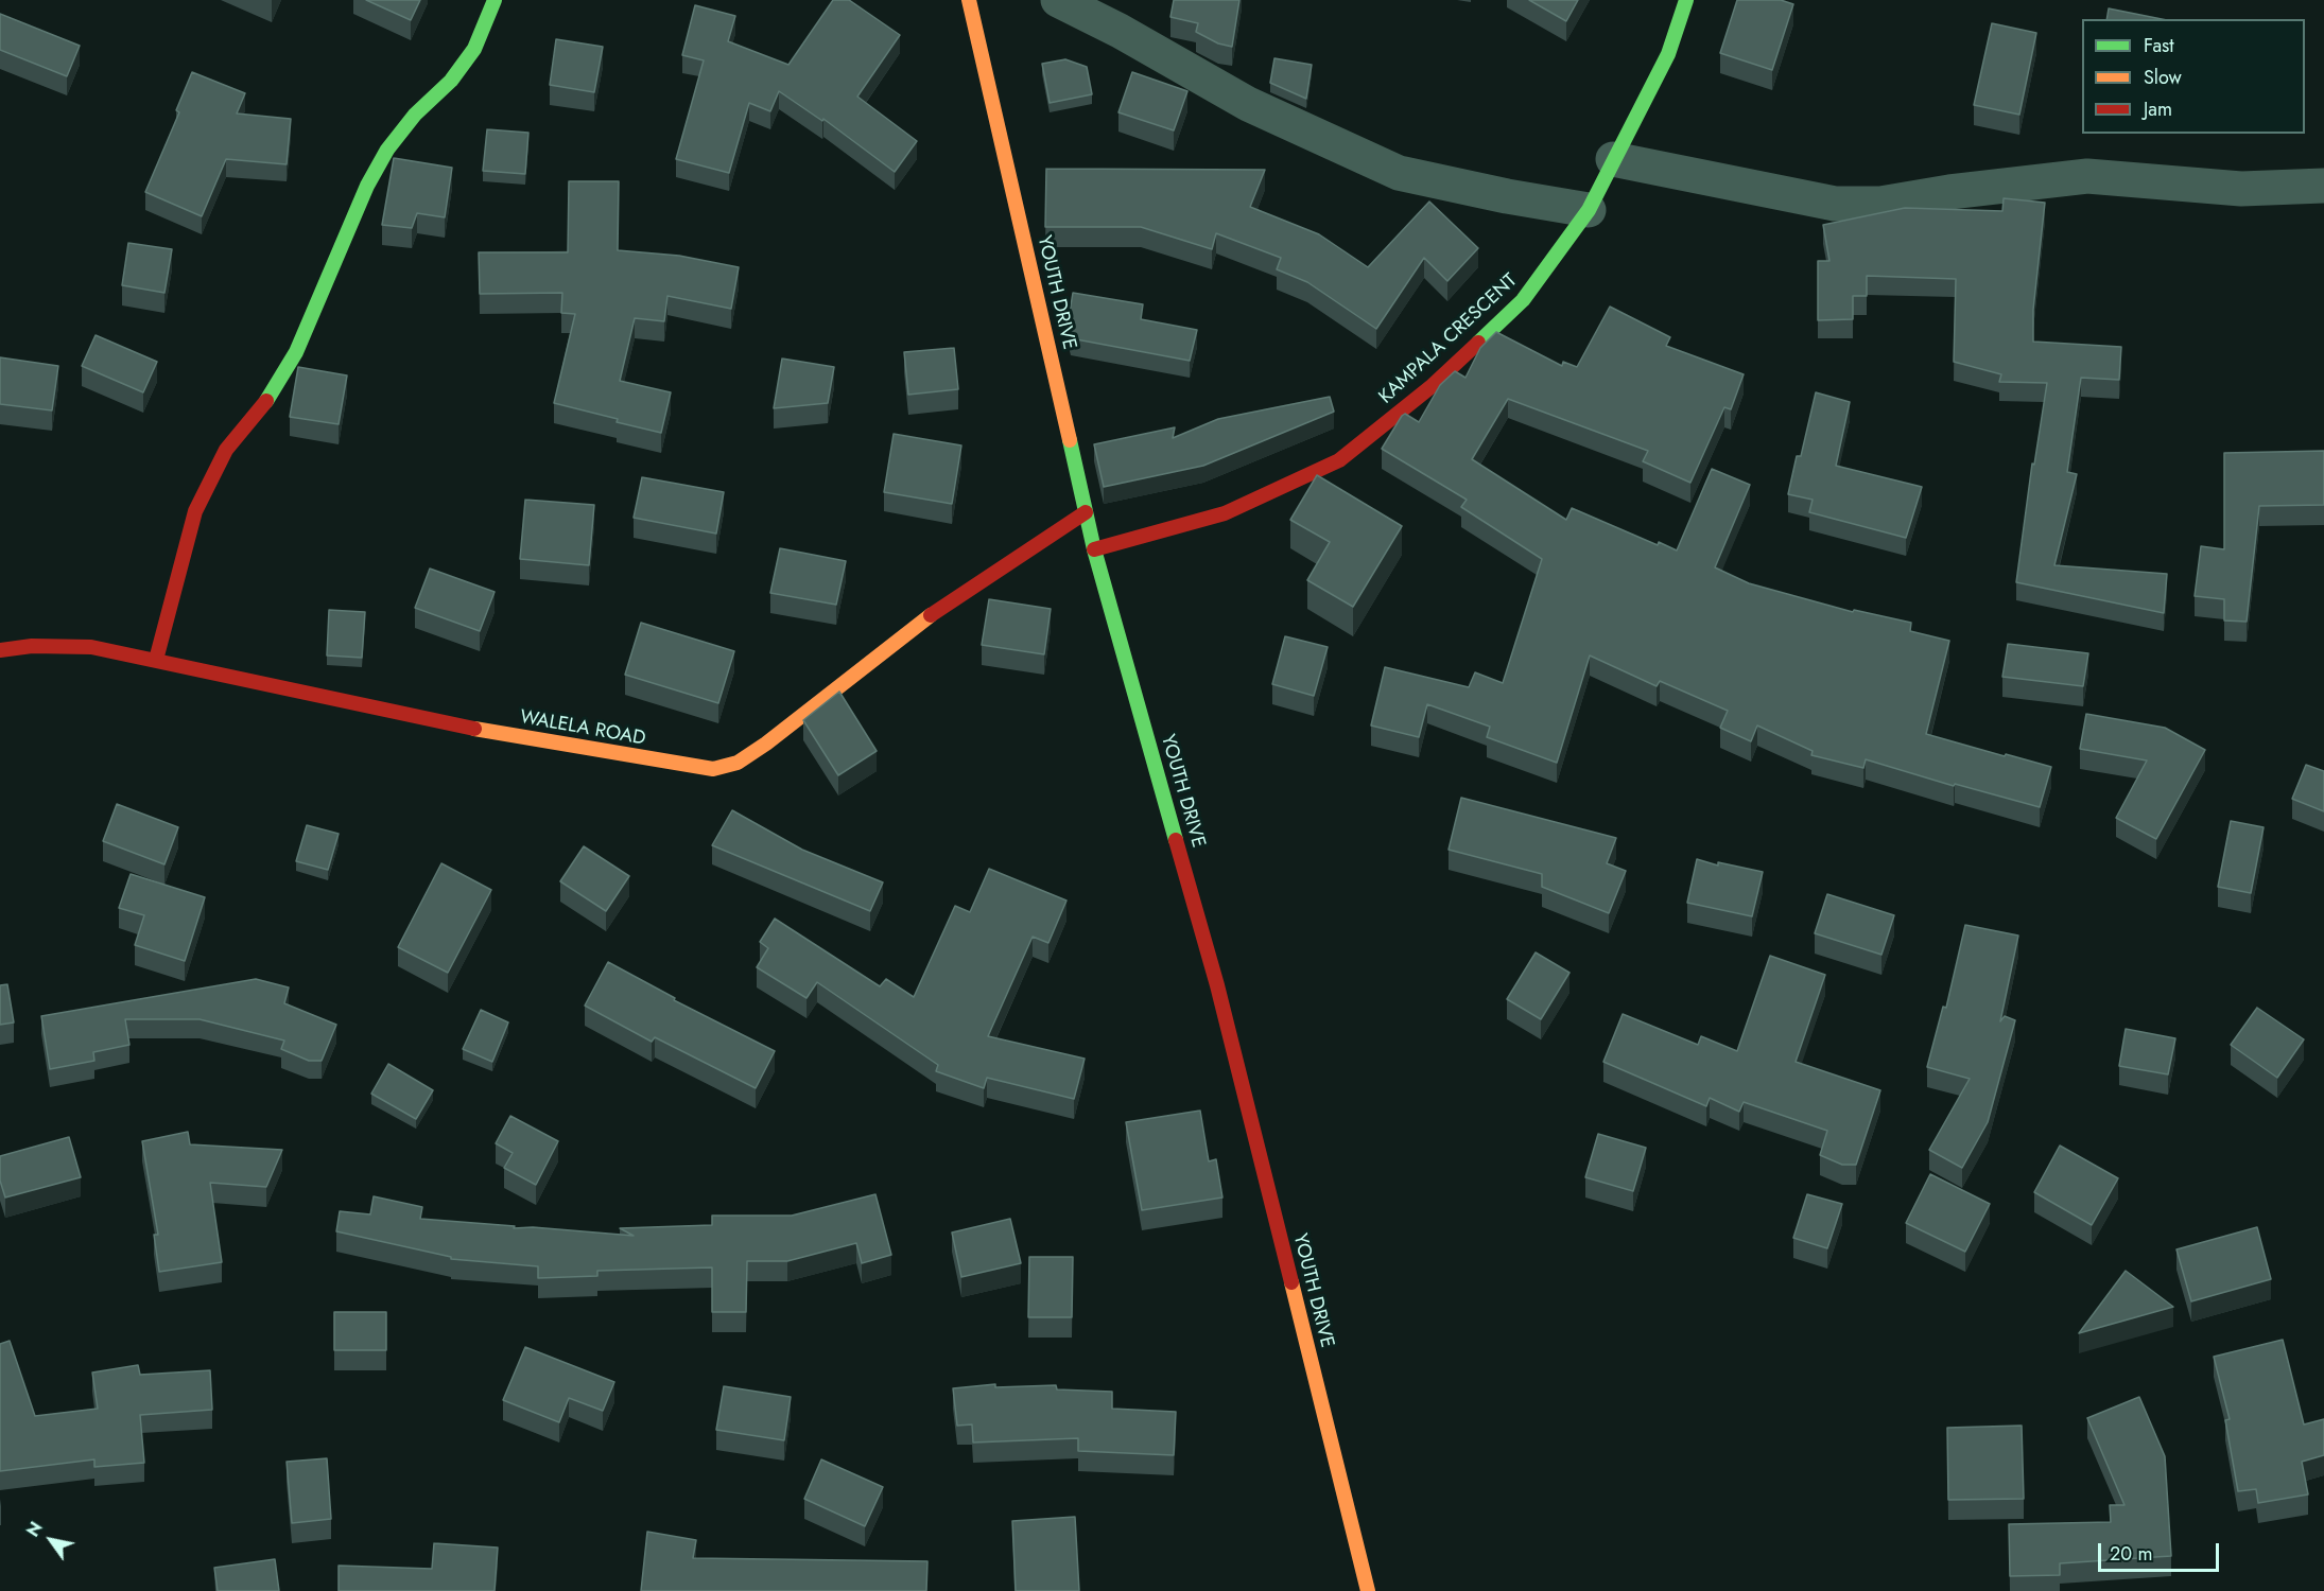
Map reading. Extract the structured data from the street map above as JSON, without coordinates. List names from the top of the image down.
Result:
{
  "streets": {
    "street": ["YOUTH DRIVE", "KAMPALA CRESCENT", "WALELA ROAD"]
  },
  "crossings": [
    ["YOUTH DRIVE", "KAMPALA CRESCENT"],
    ["YOUTH DRIVE", "WALELA ROAD"]
  ],
  "legend": ["Fast", "Slow", "Jam"],
  "scale_bar": "20 m",
  "north": "top left"
}
